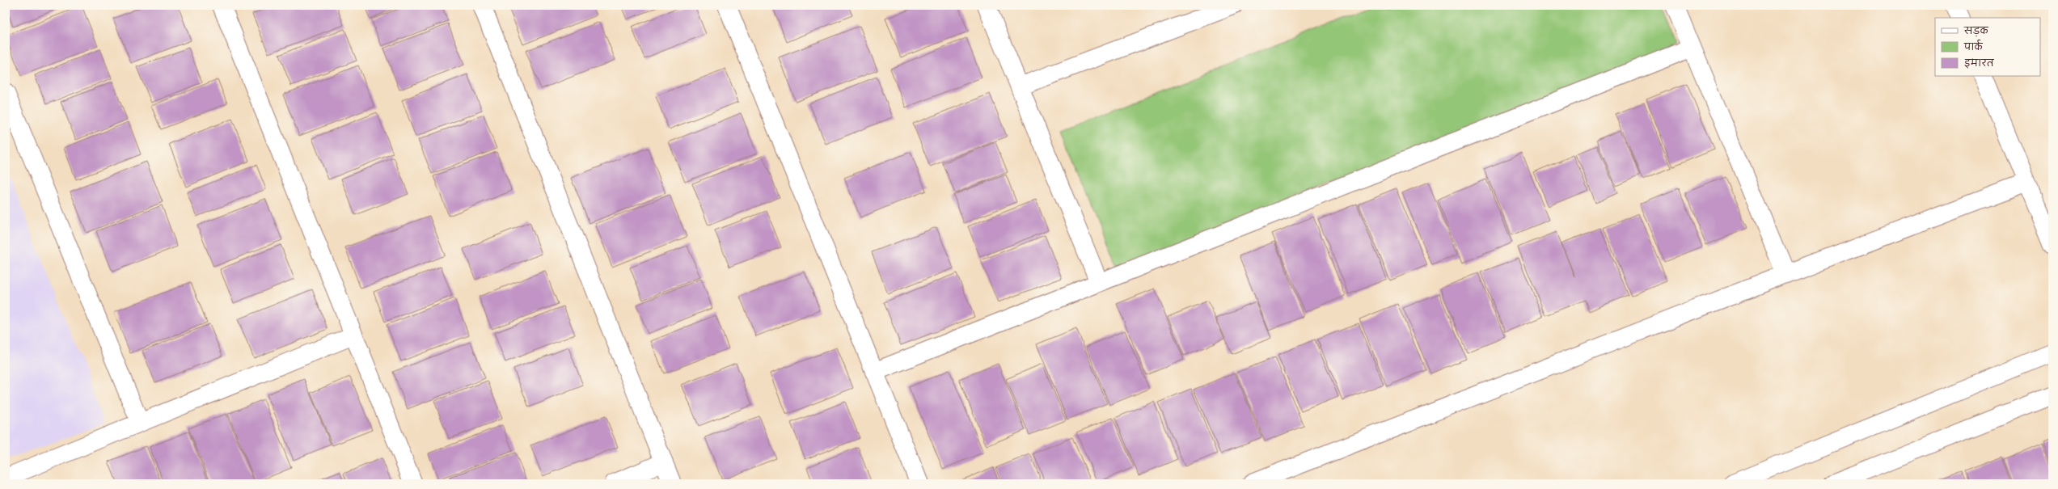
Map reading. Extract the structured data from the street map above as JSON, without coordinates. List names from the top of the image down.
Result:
{
  "legend": ["सड़क", "पार्क", "इमारत"]
}
